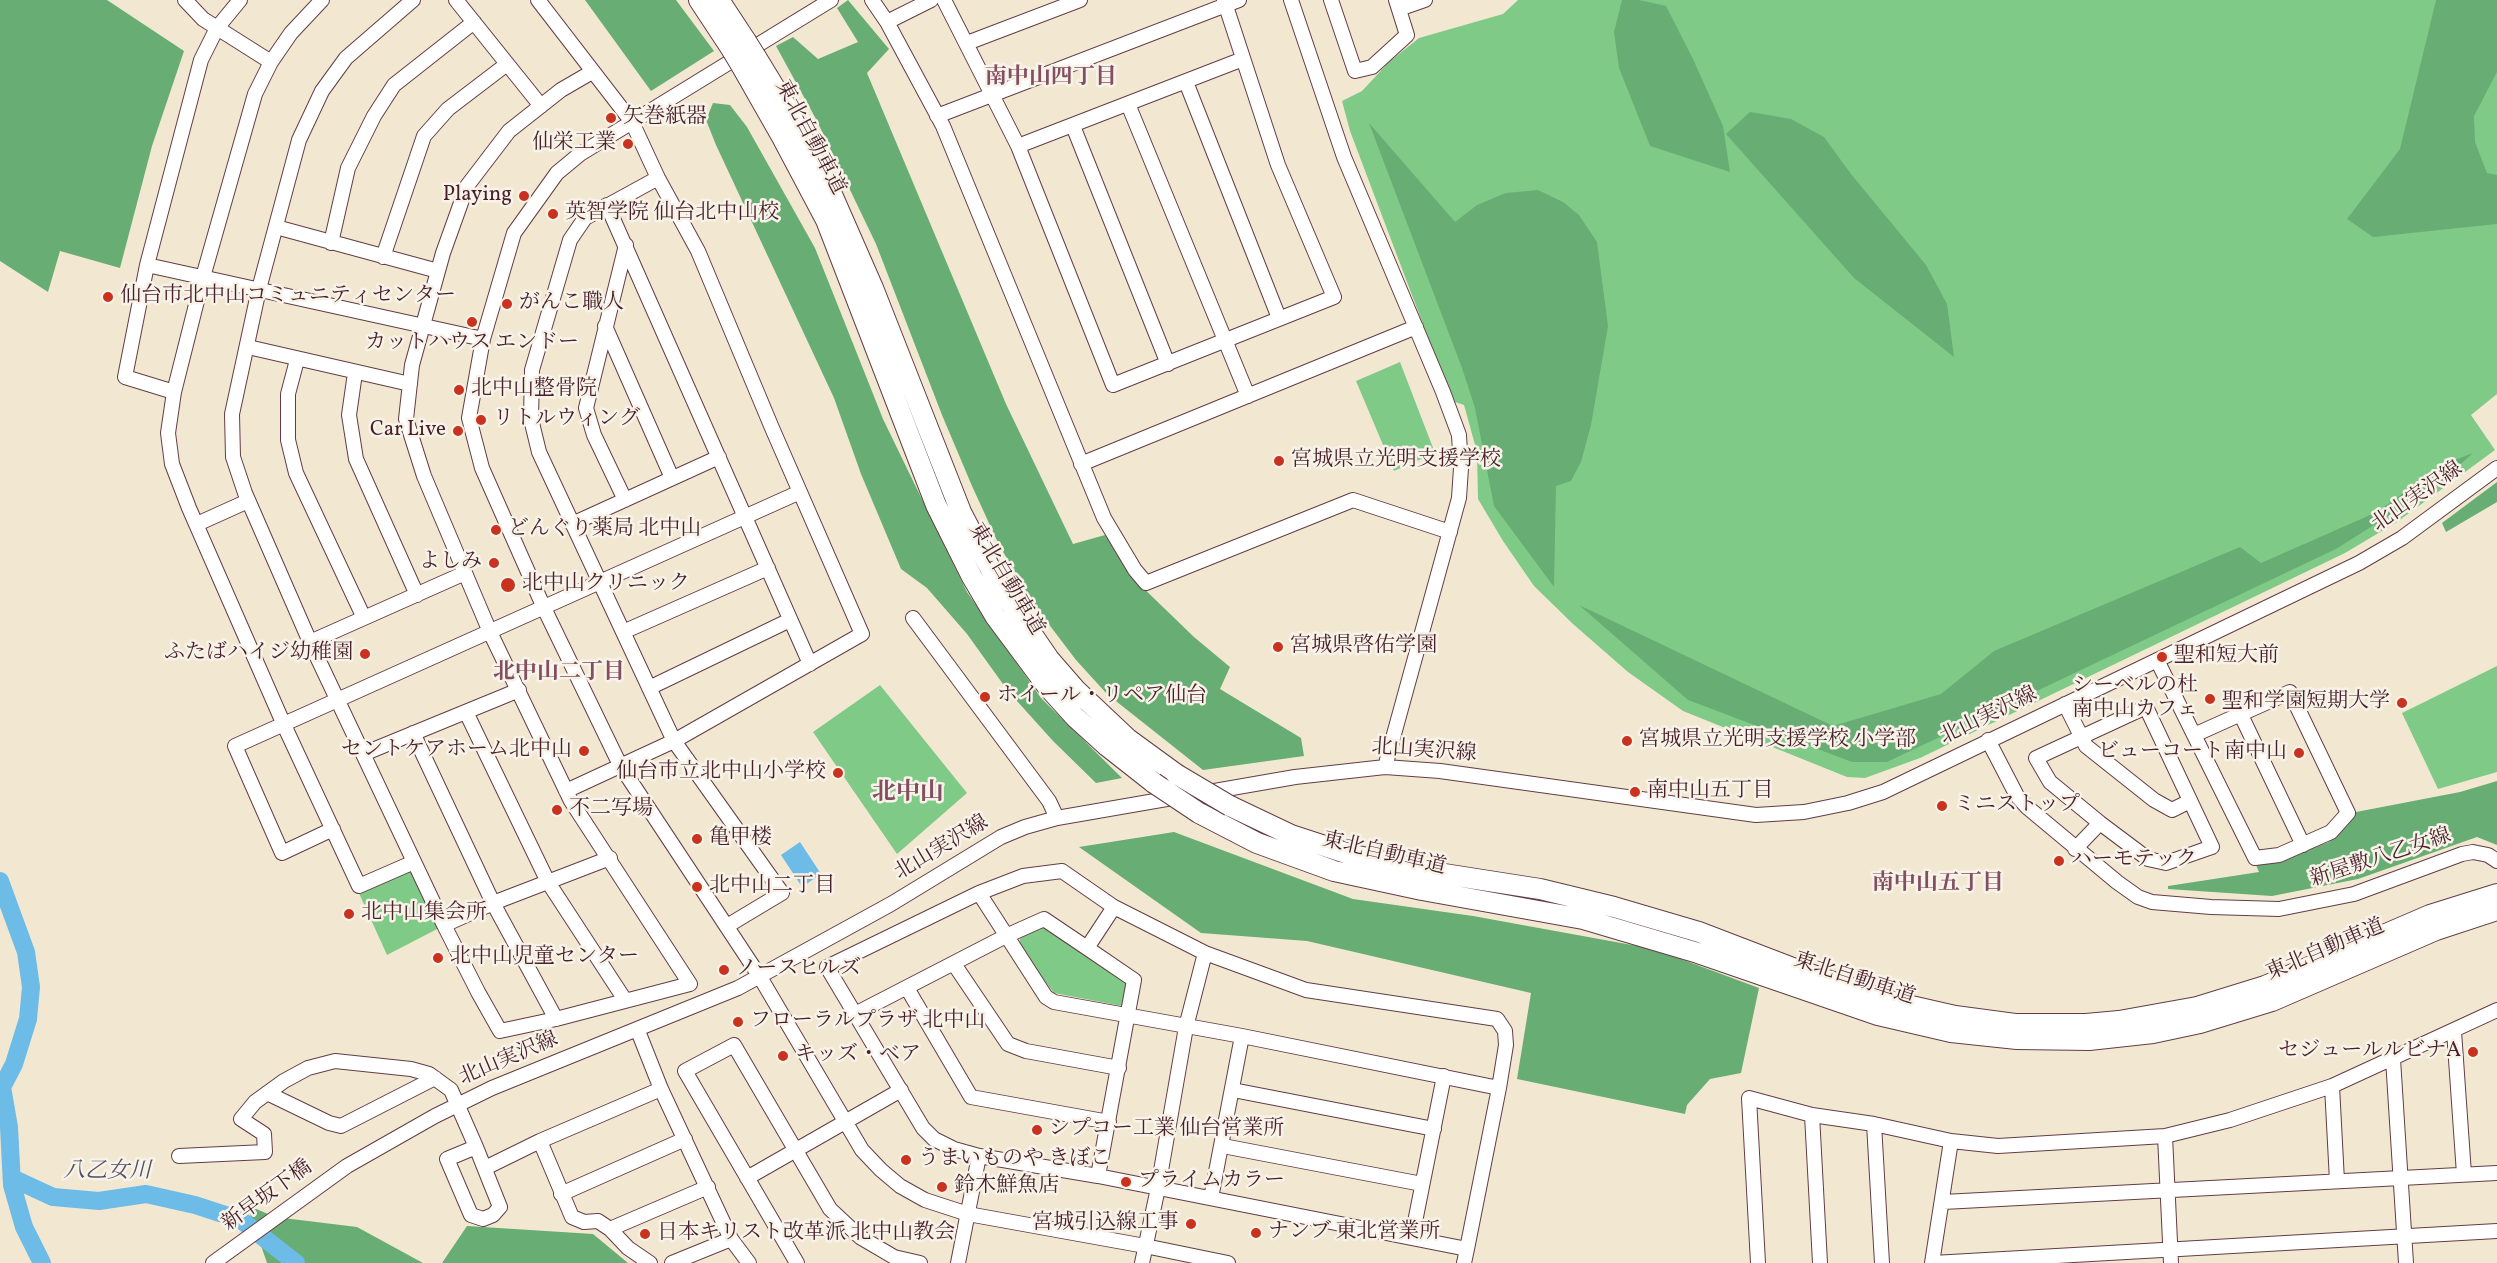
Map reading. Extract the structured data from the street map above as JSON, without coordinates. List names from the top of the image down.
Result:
{
  "streets": {
    "highway": ["東北自動車道"],
    "street": ["北山実沢線", "新屋敷八乙女線", "新早坂下橋"]
  },
  "crossings": [
    ["北山実沢線", "新屋敷八乙女線"],
    ["北山実沢線", "新早坂下橋"]
  ],
  "districts": [
    "南中山四丁目",
    "北中山二丁目",
    "北中山",
    "南中山五丁目"
  ],
  "water": ["八乙女川"],
  "places": [
    "矢巻紙器",
    "仙栄工業",
    "Playing",
    "英智学院 仙台北中山校",
    "仙台市北中山コミュニティセンター",
    "がんこ職人",
    "カットハウス エンドー",
    "北中山整骨院",
    "リトルウィング",
    "Car Live",
    "宮城県立光明支援学校",
    "どんぐり薬局 北中山",
    "よしみ",
    "北中山クリニック",
    "宮城県啓佑学園",
    "ふたばハイジ幼稚園",
    "聖和短大前",
    "ホイール・リペア仙台",
    "シーベルの杜 南中山カフェ",
    "聖和学園短期大学",
    "宮城県立光明支援学校 小学部",
    "セントケアホーム北中山",
    "ビューコート南中山",
    "仙台市立北中山小学校",
    "南中山五丁目",
    "ミニストップ",
    "不二写場",
    "亀甲楼",
    "ハーモテック",
    "北中山二丁目",
    "北中山集会所",
    "北中山児童センター",
    "ノースヒルズ",
    "フローラルプラザ 北中山",
    "セジュールルビナA",
    "キッズ・ベア",
    "シプコー工業 仙台営業所",
    "うまいものや きぼこ",
    "プライムカラー",
    "鈴木鮮魚店",
    "宮城引込線工事",
    "ナンブ 東北営業所",
    "日本キリスト改革派 北中山教会"
  ]
}
